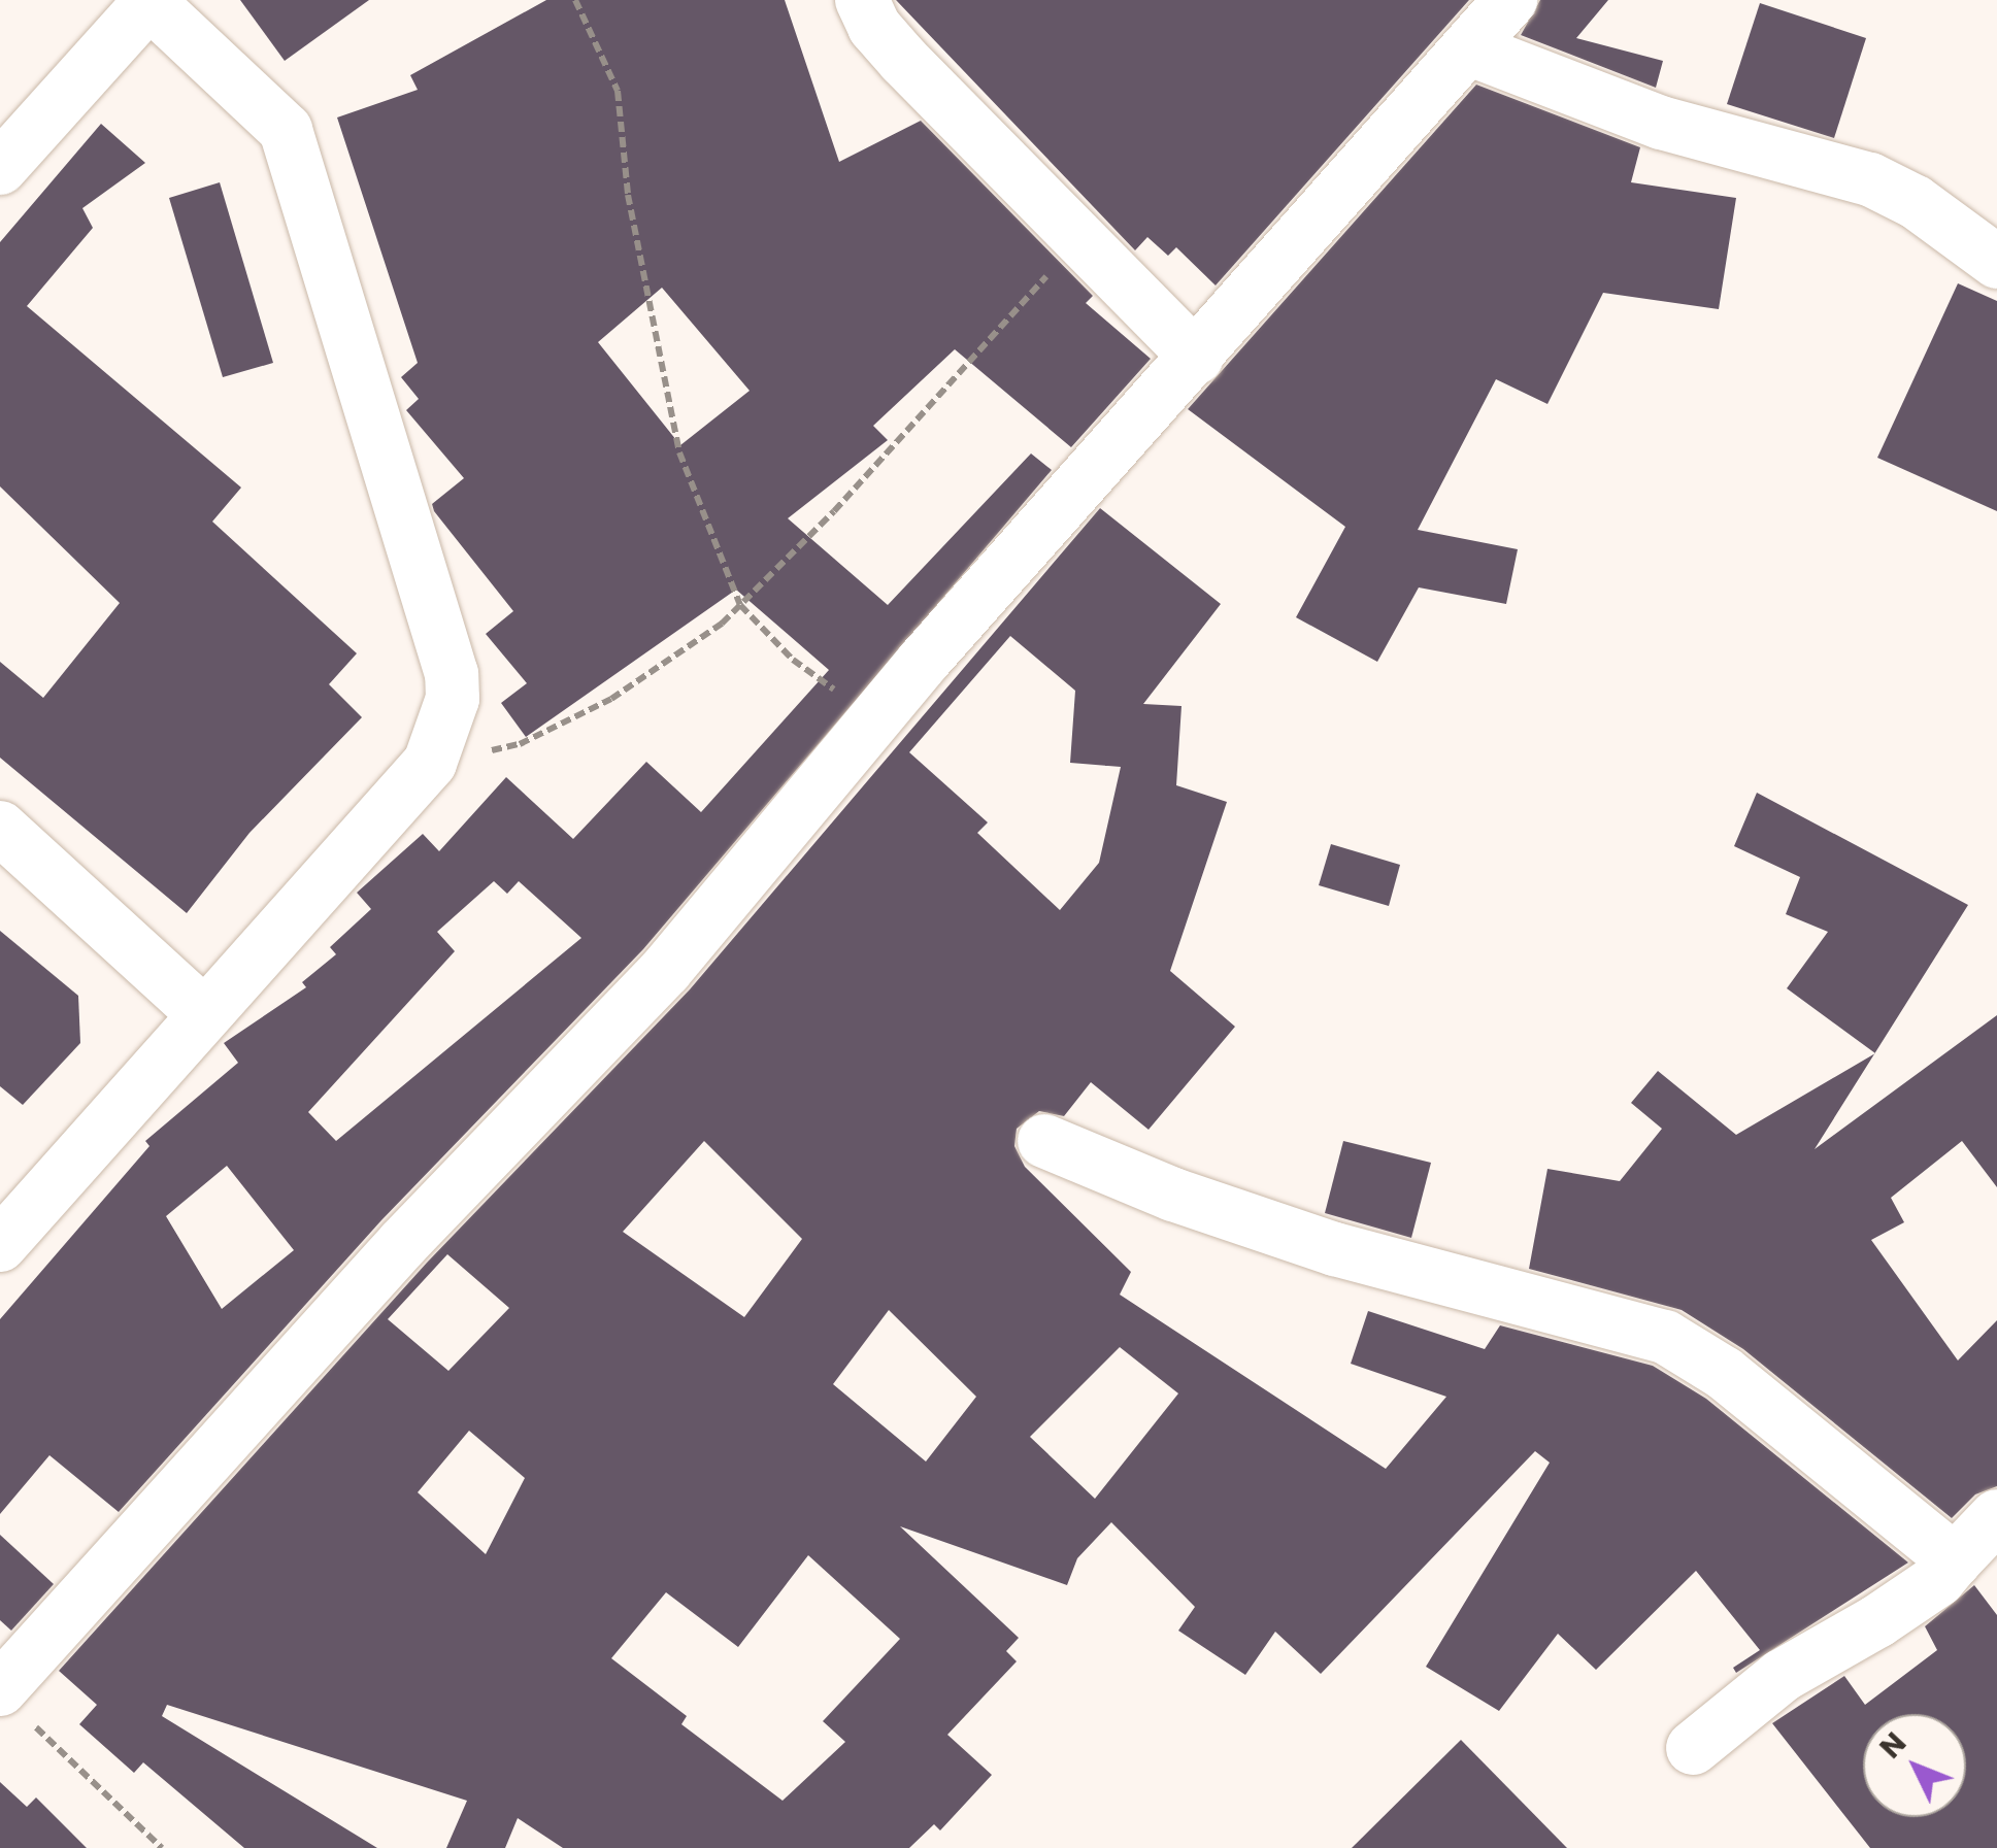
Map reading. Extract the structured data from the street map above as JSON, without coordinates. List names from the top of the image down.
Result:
{
  "north": "top left"
}
